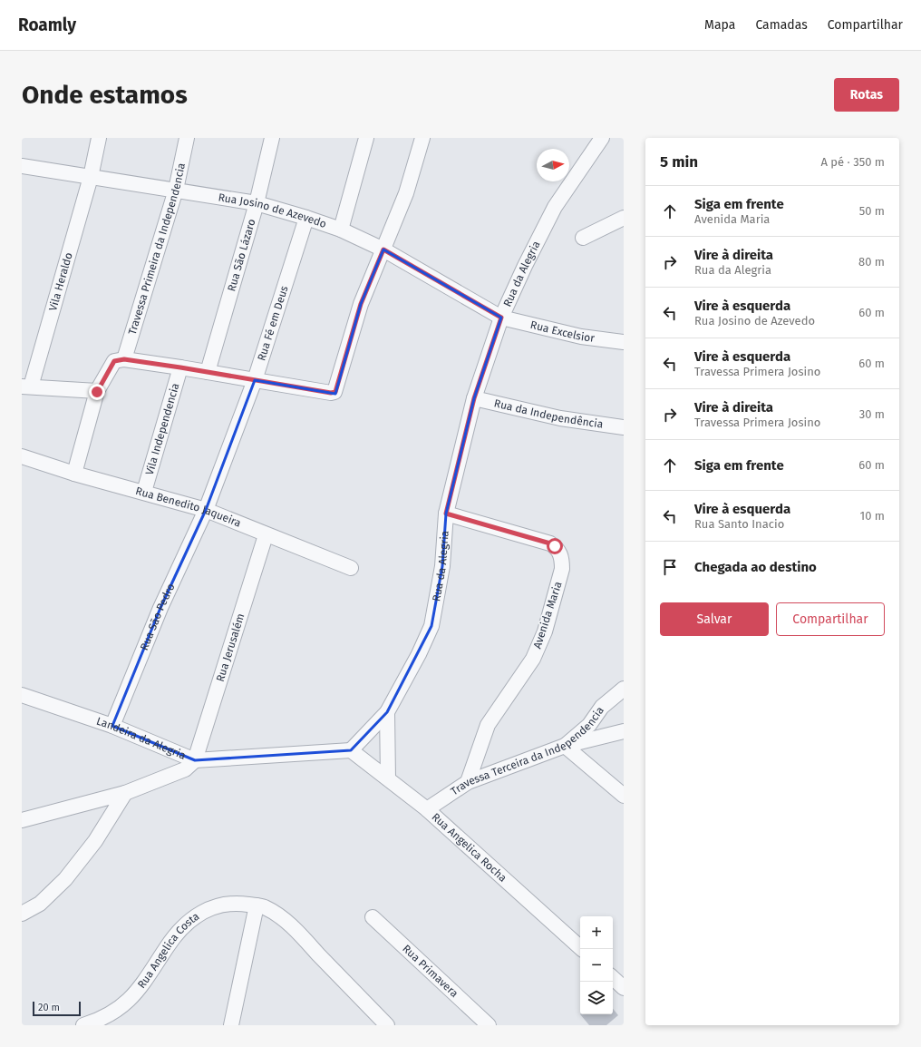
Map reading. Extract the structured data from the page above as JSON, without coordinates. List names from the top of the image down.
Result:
{
  "streets": {
    "street": [
      "Rua Josino de Azevedo",
      "Travessa Primeira da Independencia",
      "Rua São Lázaro",
      "Rua da Alegria",
      "Vila Heraldo",
      "Rua Fé em Deus",
      "Rua Excelsior",
      "Rua da Independência",
      "Vila Independencia",
      "Rua Benedito Jaqueira",
      "Avenida Maria",
      "Rua São Pedro",
      "Rua Jerusalém",
      "Landeira da Alegria",
      "Travessa Terceira da Independencia",
      "Rua Angelica Rocha",
      "Rua Angelica Costa",
      "Rua Primavera"
    ]
  },
  "crossings": [
    ["Rua Josino de Azevedo", "Travessa Primeira da Independencia"],
    ["Rua Josino de Azevedo", "Rua São Lázaro"],
    ["Rua Josino de Azevedo", "Rua da Alegria"],
    ["Rua Josino de Azevedo", "Vila Heraldo"],
    ["Rua Josino de Azevedo", "Rua Fé em Deus"],
    ["Rua Josino de Azevedo", "Rua Excelsior"],
    ["Travessa Primeira da Independencia", "Rua Benedito Jaqueira"],
    ["Rua da Alegria", "Rua Excelsior"],
    ["Rua da Alegria", "Rua da Independência"],
    ["Rua da Alegria", "Avenida Maria"],
    ["Rua da Alegria", "Landeira da Alegria"],
    ["Rua da Alegria", "Rua Angelica Rocha"],
    ["Rua Fé em Deus", "Rua Benedito Jaqueira"],
    ["Rua Fé em Deus", "Rua São Pedro"],
    ["Vila Independencia", "Rua Benedito Jaqueira"],
    ["Rua Benedito Jaqueira", "Rua São Pedro"],
    ["Rua Benedito Jaqueira", "Rua Jerusalém"],
    ["Avenida Maria", "Travessa Terceira da Independencia"],
    ["Rua São Pedro", "Landeira da Alegria"],
    ["Rua Jerusalém", "Landeira da Alegria"],
    ["Landeira da Alegria", "Rua Angelica Rocha"],
    ["Travessa Terceira da Independencia", "Rua Angelica Rocha"]
  ],
  "scale_bar": "20 m",
  "north": "right",
  "page": {
    "header": "Roamly",
    "nav": ["Mapa", "Camadas", "Compartilhar"],
    "buttons": [
      "Rotas",
      ["Salvar", "Compartilhar"]
    ],
    "title": "Onde estamos",
    "heading": ["5 min", "A pé · 350 m"],
    "list": [
      ["Siga em frente", "Avenida Maria", "50 m"],
      ["Vire à direita", "Rua da Alegria", "80 m"],
      ["Vire à esquerda", "Rua Josino de Azevedo", "60 m"],
      ["Vire à esquerda", "Travessa Primera Josino", "60 m"],
      ["Vire à direita", "Travessa Primera Josino", "30 m"],
      ["Siga em frente", "60 m"],
      ["Vire à esquerda", "Rua Santo Inacio", "10 m"],
      "Chegada ao destino"
    ],
    "map_buttons": ["+", "−"],
    "scale": "20 m"
  }
}
